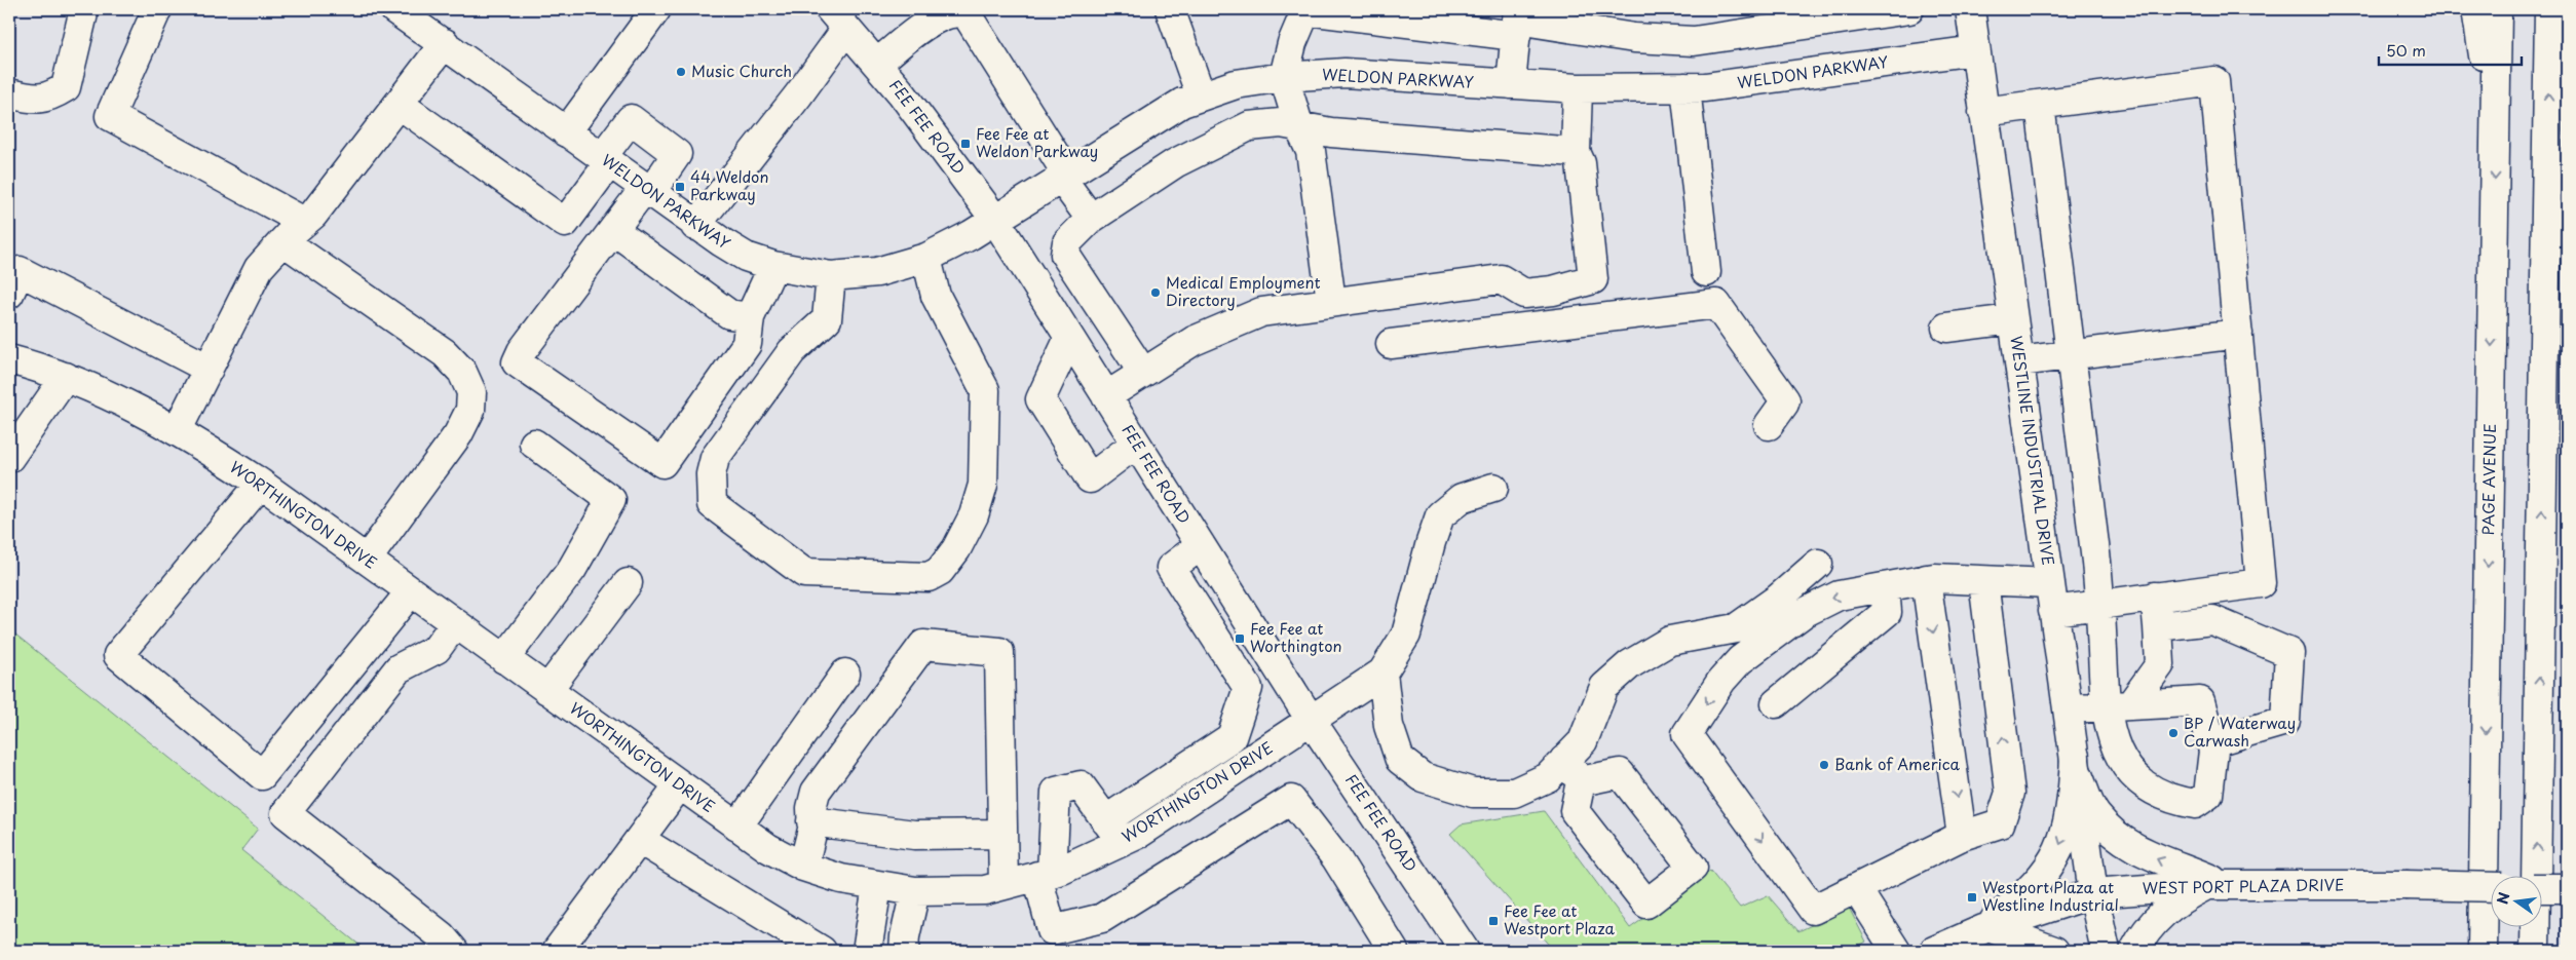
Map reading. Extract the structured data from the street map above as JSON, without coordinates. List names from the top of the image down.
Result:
{
  "streets": {
    "main road": [
      "WELDON PARKWAY",
      "FEE FEE ROAD",
      "WESTLINE INDUSTRIAL DRIVE",
      "PAGE AVENUE",
      "WORTHINGTON DRIVE",
      "WEST PORT PLAZA DRIVE"
    ]
  },
  "crossings": [
    ["WELDON PARKWAY", "FEE FEE ROAD"],
    ["WELDON PARKWAY", "WESTLINE INDUSTRIAL DRIVE"],
    ["FEE FEE ROAD", "WORTHINGTON DRIVE"],
    ["WESTLINE INDUSTRIAL DRIVE", "WEST PORT PLAZA DRIVE"]
  ],
  "places": {
    "other": [
      "Music Church",
      "Medical Employment Directory",
      "BP / Waterway Carwash",
      "Bank of America"
    ],
    "transit": [
      "Fee Fee at Weldon Parkway",
      "44 Weldon Parkway",
      "Fee Fee at Worthington",
      "Westport Plaza at Westline Industrial",
      "Fee Fee at Westport Plaza"
    ]
  },
  "scale_bar": "50 m",
  "north": "left"
}
